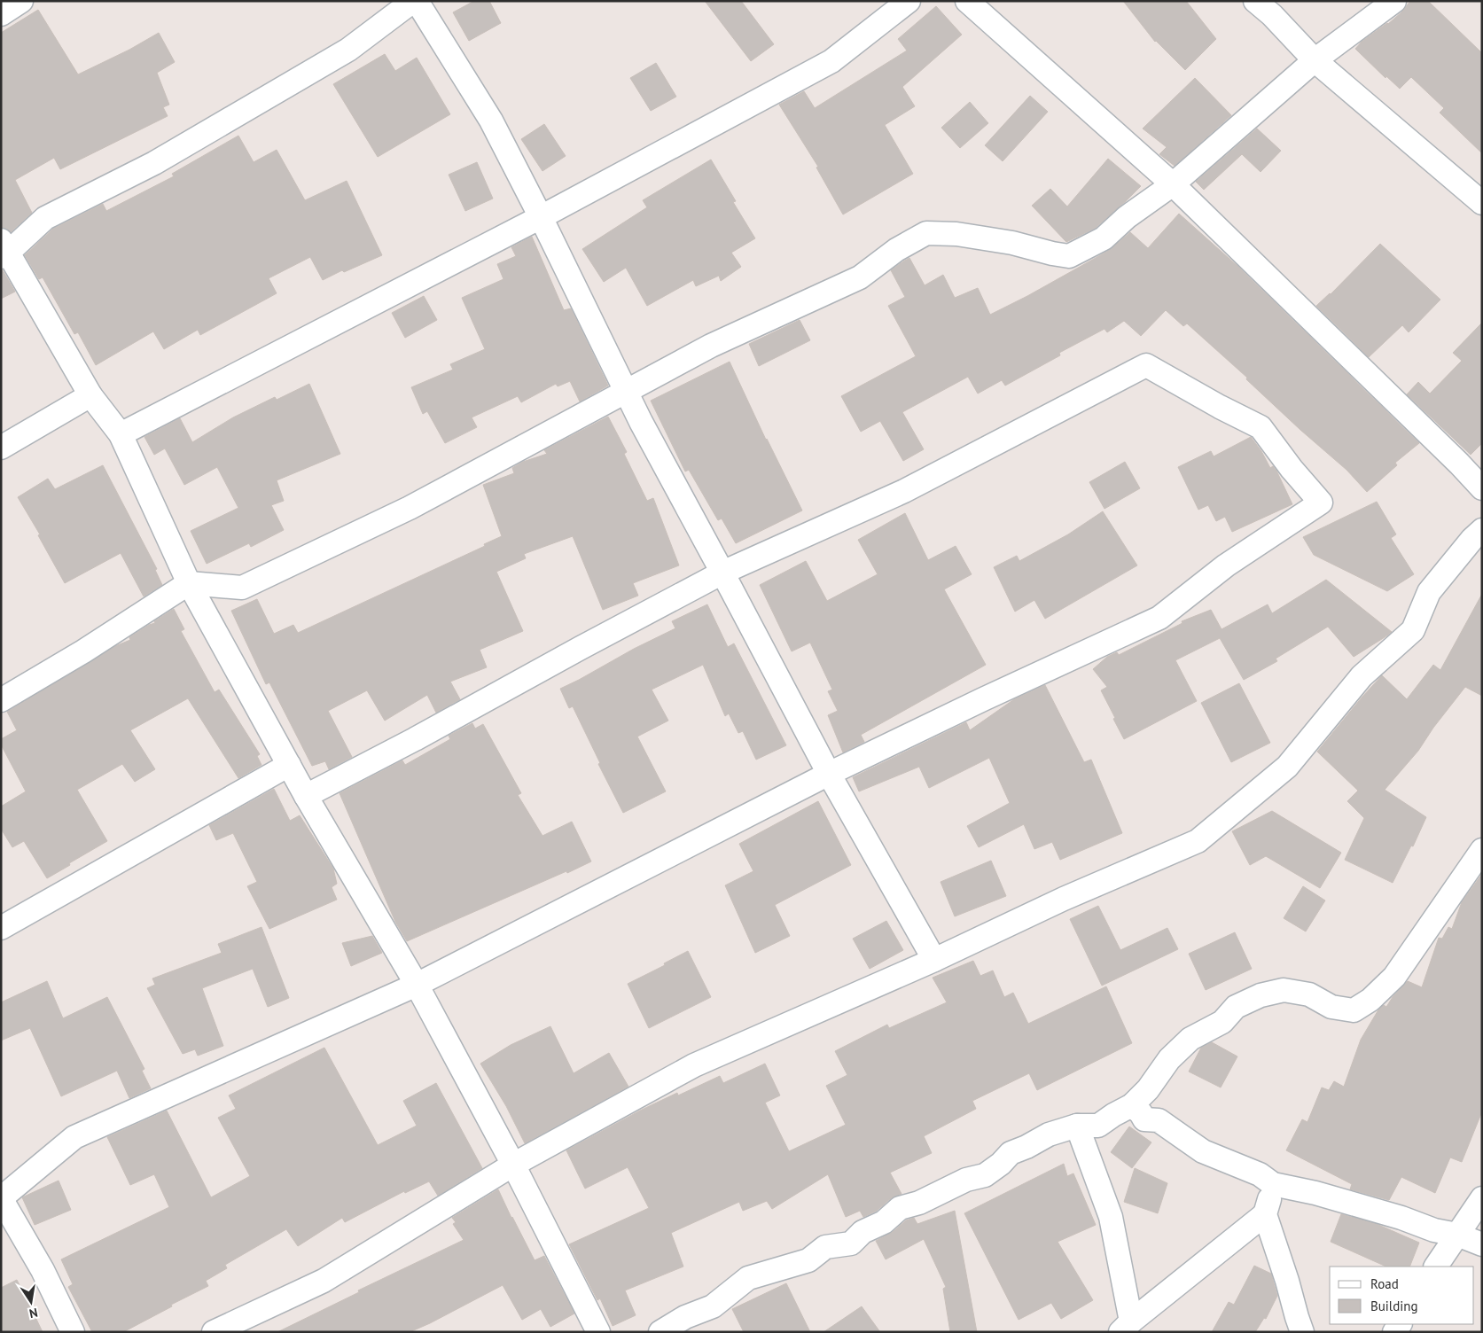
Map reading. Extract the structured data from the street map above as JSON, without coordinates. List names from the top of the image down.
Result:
{
  "legend": ["Road", "Building"],
  "north": "bottom"
}
